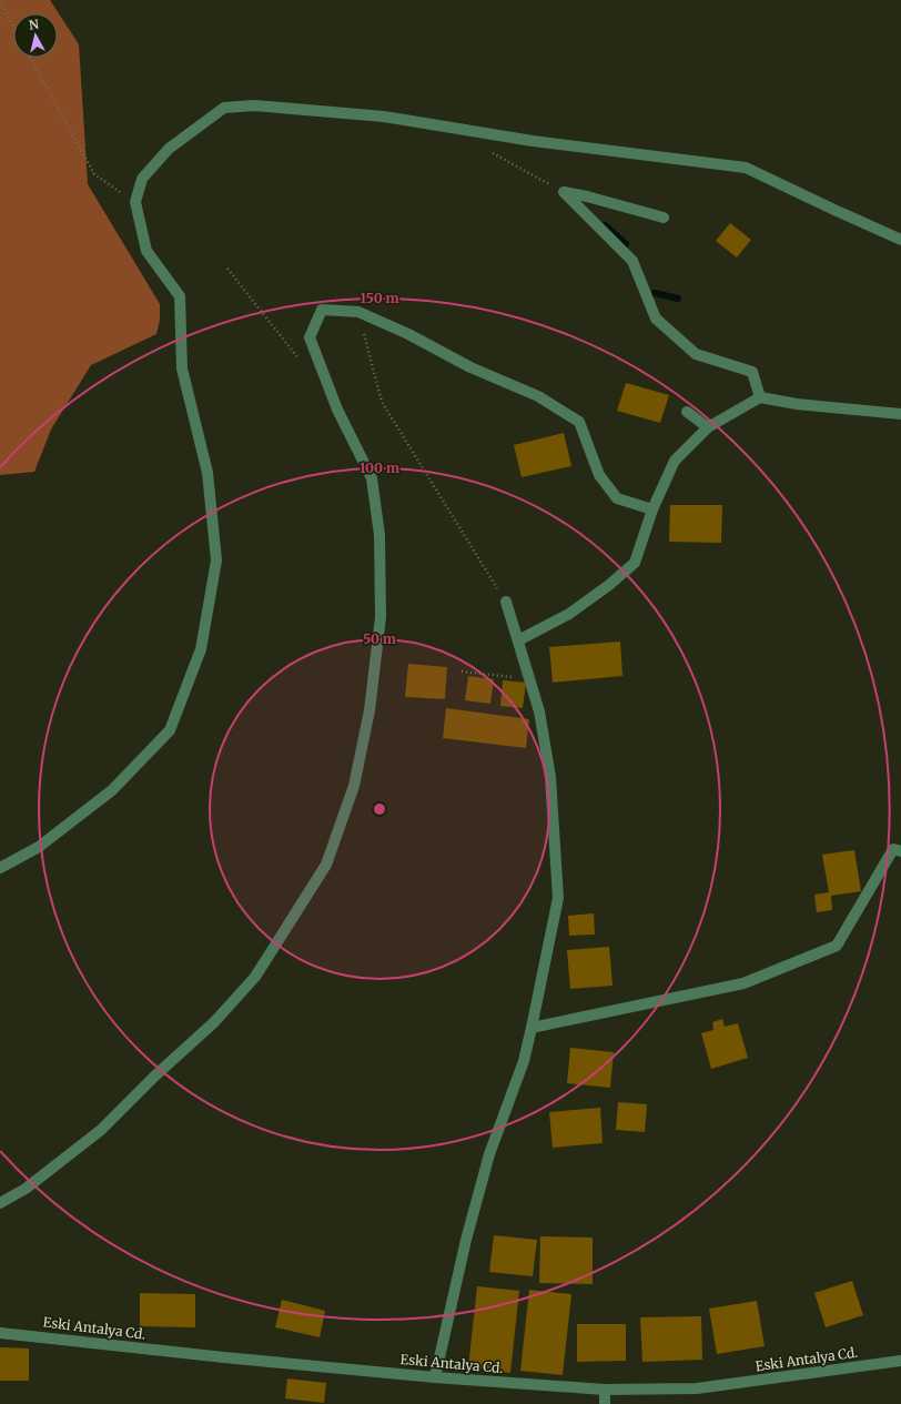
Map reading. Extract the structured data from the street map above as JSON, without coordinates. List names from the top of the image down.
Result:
{
  "streets": {
    "street": ["Eski Antalya Cd."]
  },
  "north": "top",
  "rings": ["150 m", "100 m", "50 m"]
}
